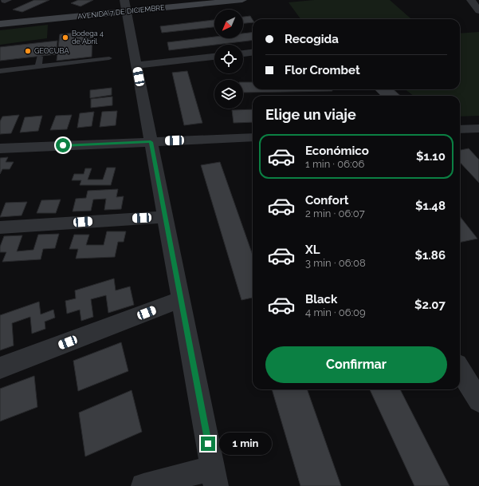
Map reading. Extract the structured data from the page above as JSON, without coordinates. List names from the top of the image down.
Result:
{
  "streets": {
    "main road": ["AVENIDA 7 DE DICIEMBRE"]
  },
  "places": ["Bodega 4 de Abril", "GEOCUBA"],
  "north": "bottom left",
  "page": {
    "banner": ["Recogida", "Flor Crombet"],
    "heading": "Elige un viaje",
    "list": [
      {
        "name": "Económico",
        "note": "1 min · 06:06",
        "value": "$1.10"
      },
      {
        "name": "Confort",
        "note": "2 min · 06:07",
        "value": "$1.48"
      },
      {
        "name": "XL",
        "note": "3 min · 06:08",
        "value": "$1.86"
      },
      {
        "name": "Black",
        "note": "4 min · 06:09",
        "value": "$2.07"
      }
    ],
    "buttons": "Confirmar",
    "bubble": "1 min"
  }
}
